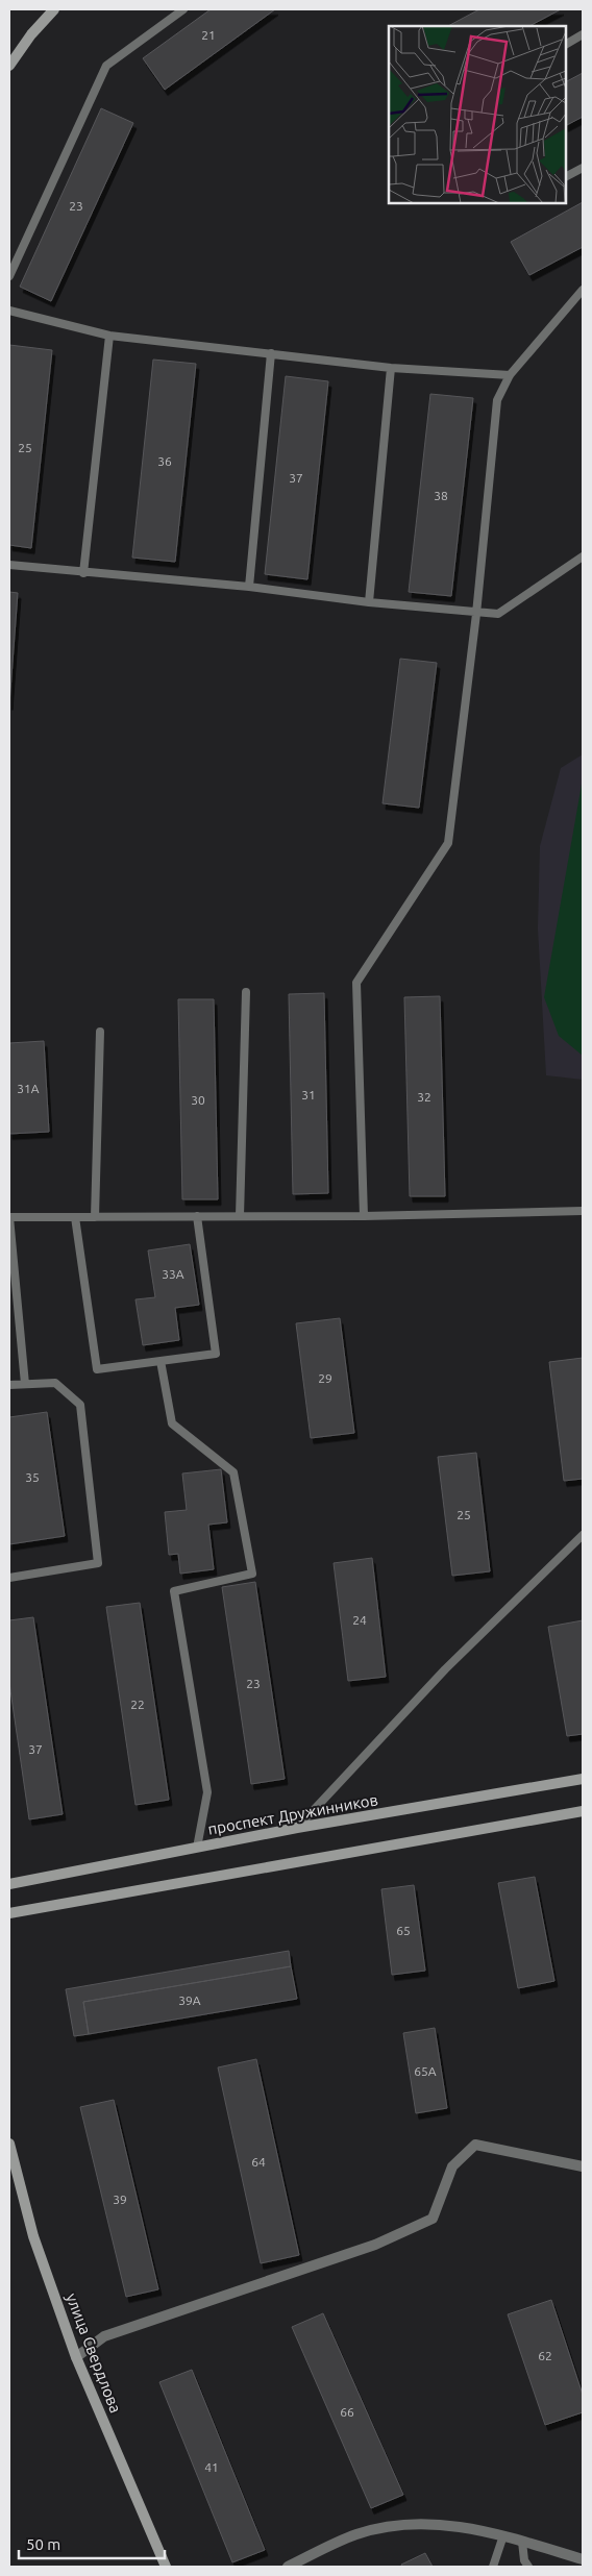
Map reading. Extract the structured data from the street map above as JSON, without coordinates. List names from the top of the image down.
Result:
{
  "streets": {
    "street": ["проспект Дружинников", "улица Свердлова"]
  },
  "house_numbers": [
    "21",
    "23",
    "25",
    "36",
    "37",
    "38",
    "31А",
    "31",
    "32",
    "30",
    "33А",
    "29",
    "35",
    "25",
    "24",
    "23",
    "22",
    "37",
    "65",
    "39А",
    "65А",
    "64",
    "39",
    "62",
    "66",
    "41"
  ],
  "scale_bar": "50 m"
}
